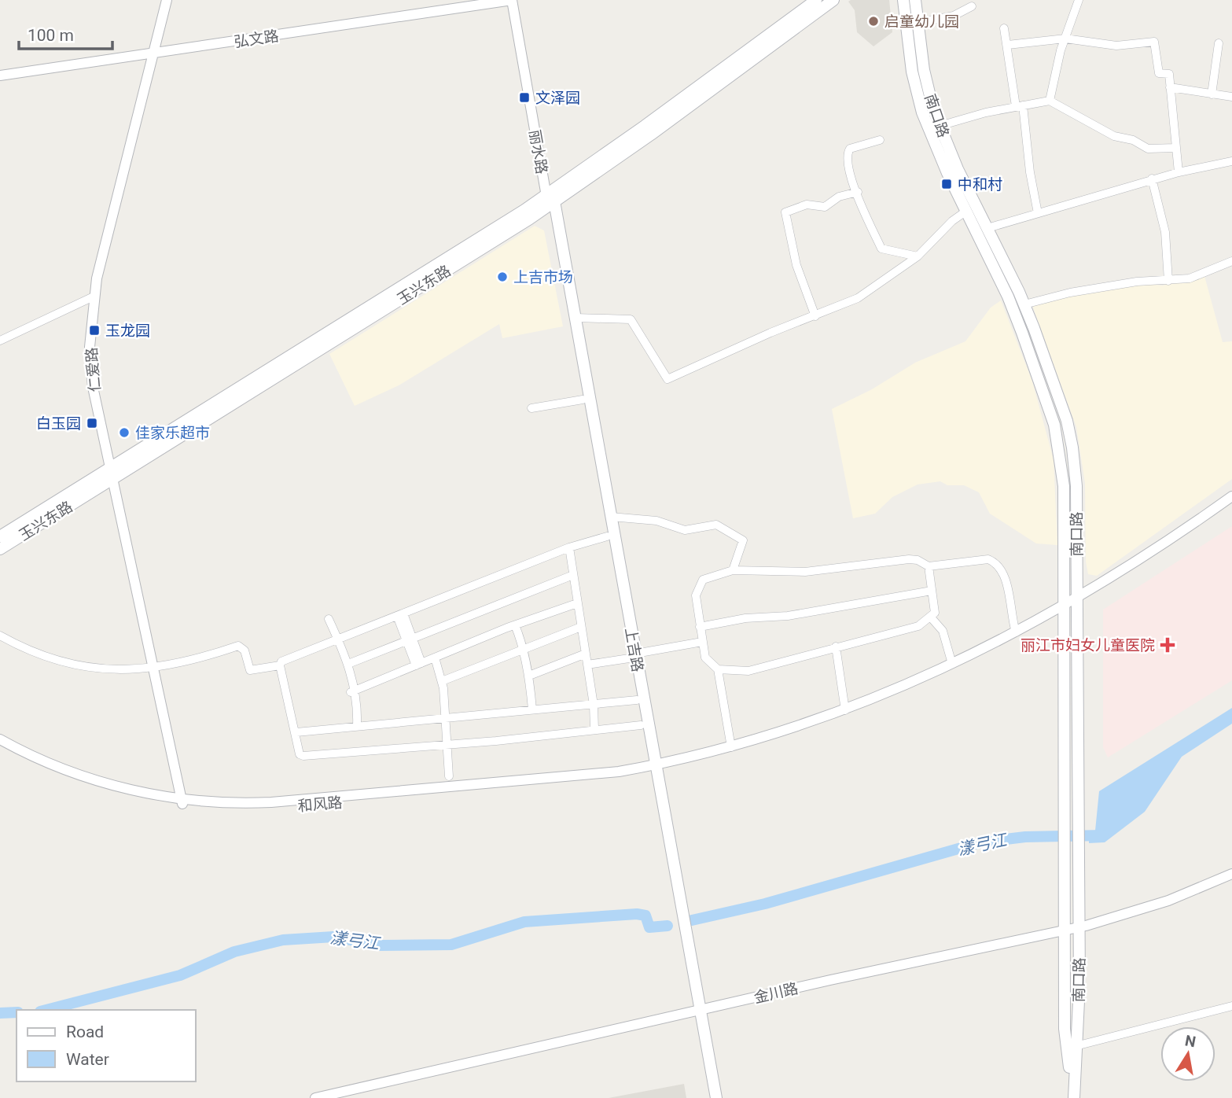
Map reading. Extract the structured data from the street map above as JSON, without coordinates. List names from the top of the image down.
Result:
{
  "streets": {
    "main road": ["南口路", "玉兴东路", "上吉路"],
    "street": [
      "弘文路",
      "丽水路",
      "仁爱路",
      "和风路",
      "金川路"
    ]
  },
  "crossings": [
    ["弘文路", "丽水路"],
    ["弘文路", "仁爱路"],
    ["南口路", "金川路"],
    ["丽水路", "玉兴东路"],
    ["丽水路", "上吉路"],
    ["玉兴东路", "仁爱路"],
    ["玉兴东路", "上吉路"],
    ["仁爱路", "和风路"],
    ["上吉路", "和风路"],
    ["上吉路", "金川路"]
  ],
  "water": ["漾弓江"],
  "places": {
    "other": ["启童幼儿园", "上吉市场", "佳家乐超市"],
    "transit": [
      "文泽园",
      "中和村",
      "玉龙园",
      "白玉园"
    ],
    "health": ["丽江市妇女儿童医院"]
  },
  "legend": ["Road", "Water"],
  "scale_bar": "100 m",
  "north": "top"
}
